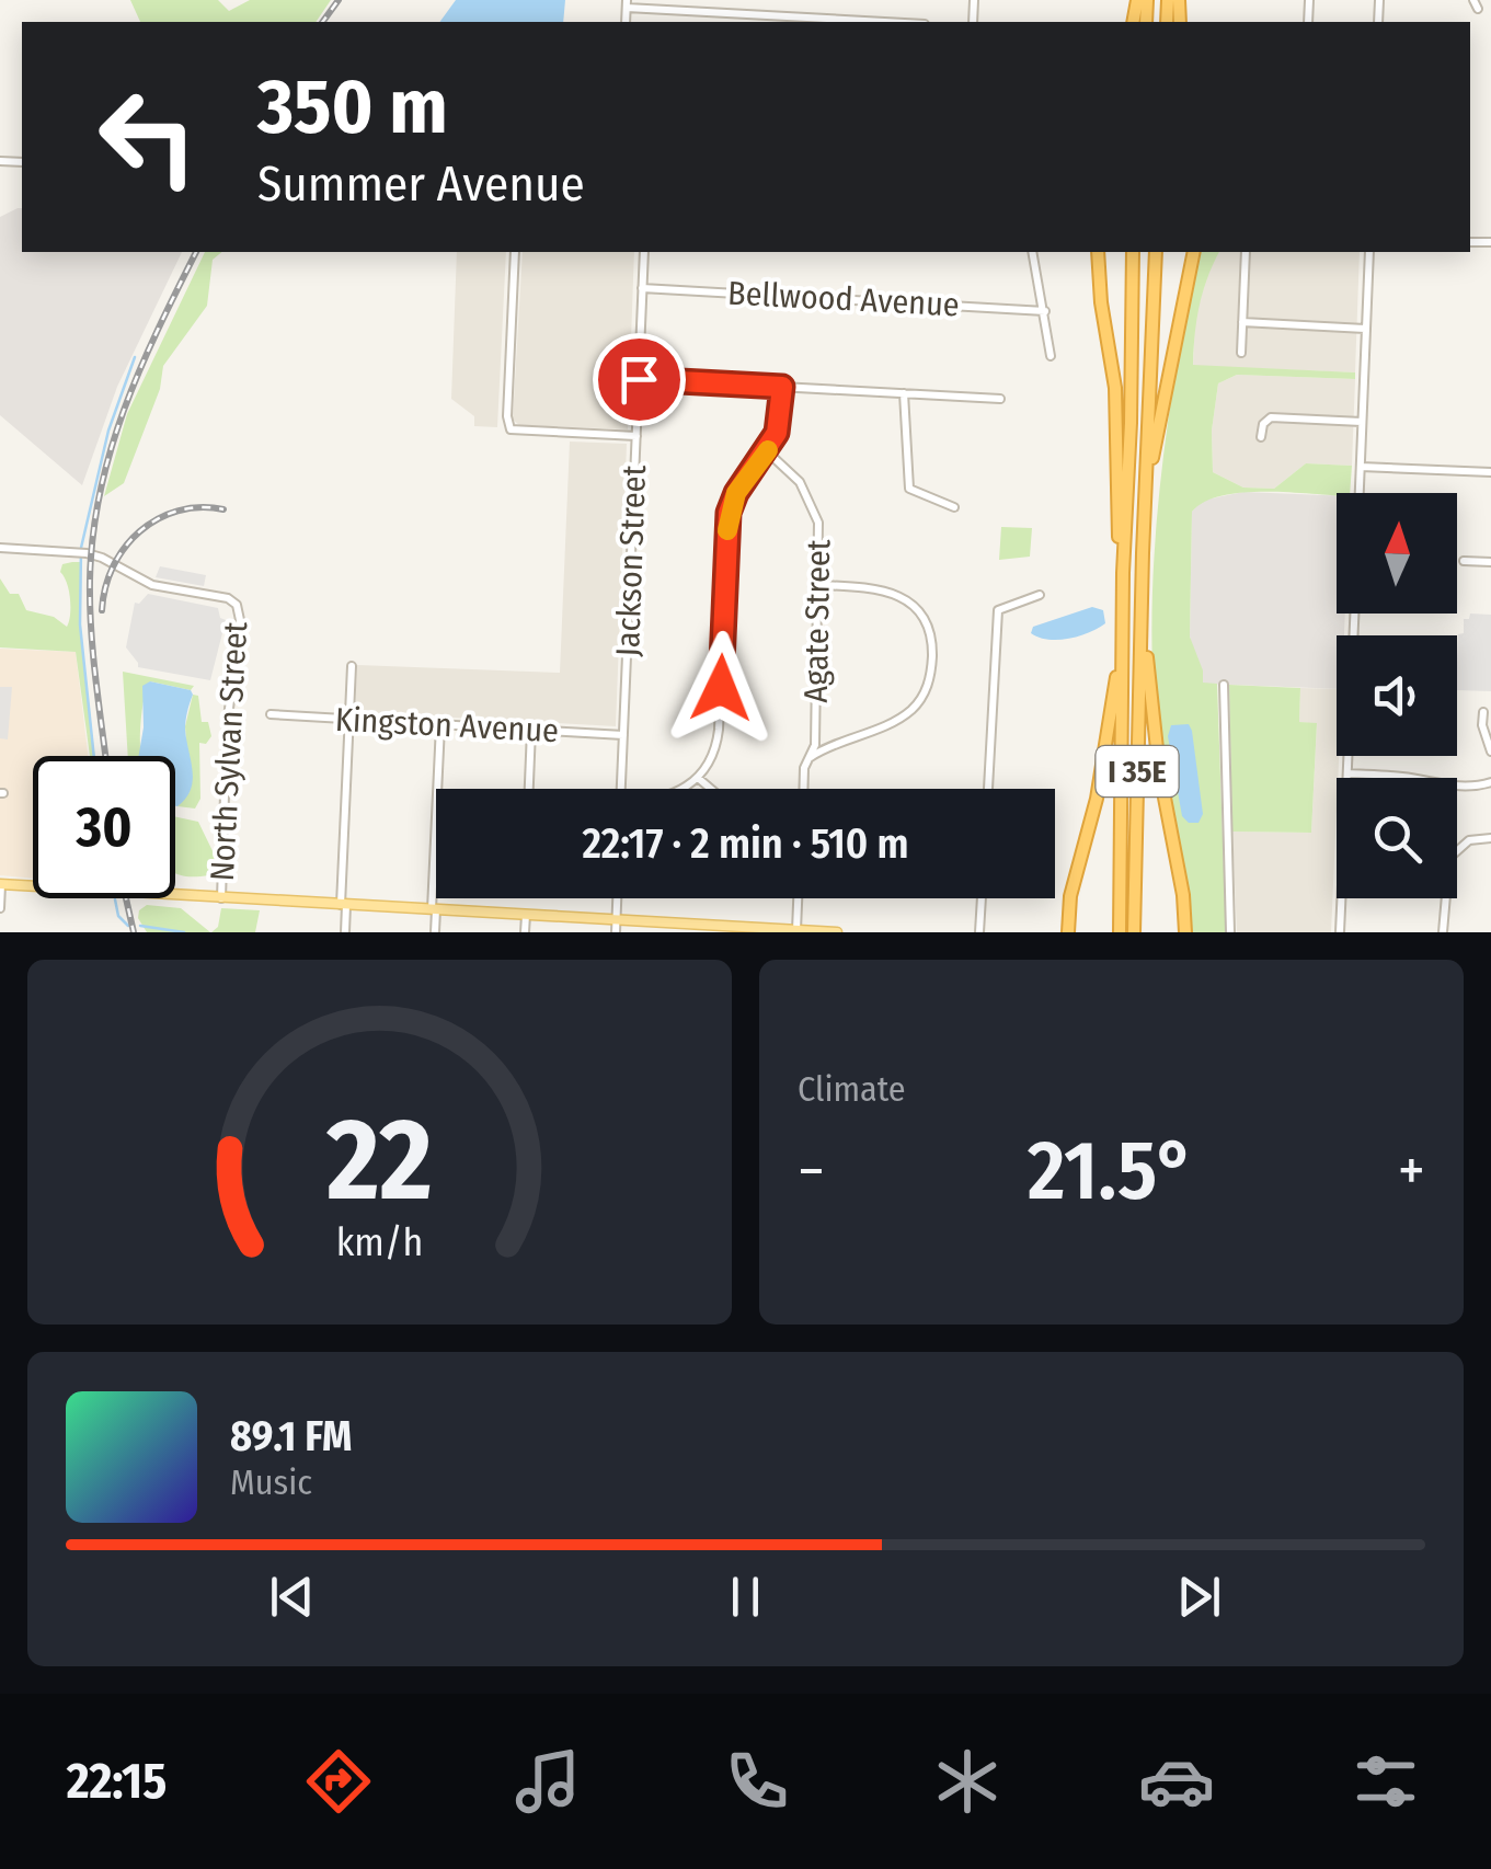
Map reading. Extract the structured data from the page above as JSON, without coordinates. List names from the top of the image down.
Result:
{
  "streets": {
    "highway": ["I 35E"],
    "street": [
      "Bellwood Avenue",
      "Jackson Street",
      "Agate Street",
      "Kingston Avenue",
      "North Sylvan Street"
    ]
  },
  "crossings": [
    ["Bellwood Avenue", "Jackson Street"],
    ["Jackson Street", "Kingston Avenue"]
  ],
  "north": "top",
  "page": {
    "turn": ["350 m", "Summer Avenue"],
    "limit": "30",
    "trip": "22:17 · 2 min · 510 m",
    "tile": "Climate",
    "heat": ["−", "21.5°", "+"],
    "song": ["89.1 FM", "Music"],
    "tabs": "22:15",
    "gauge": ["22", "km/h"]
  }
}
